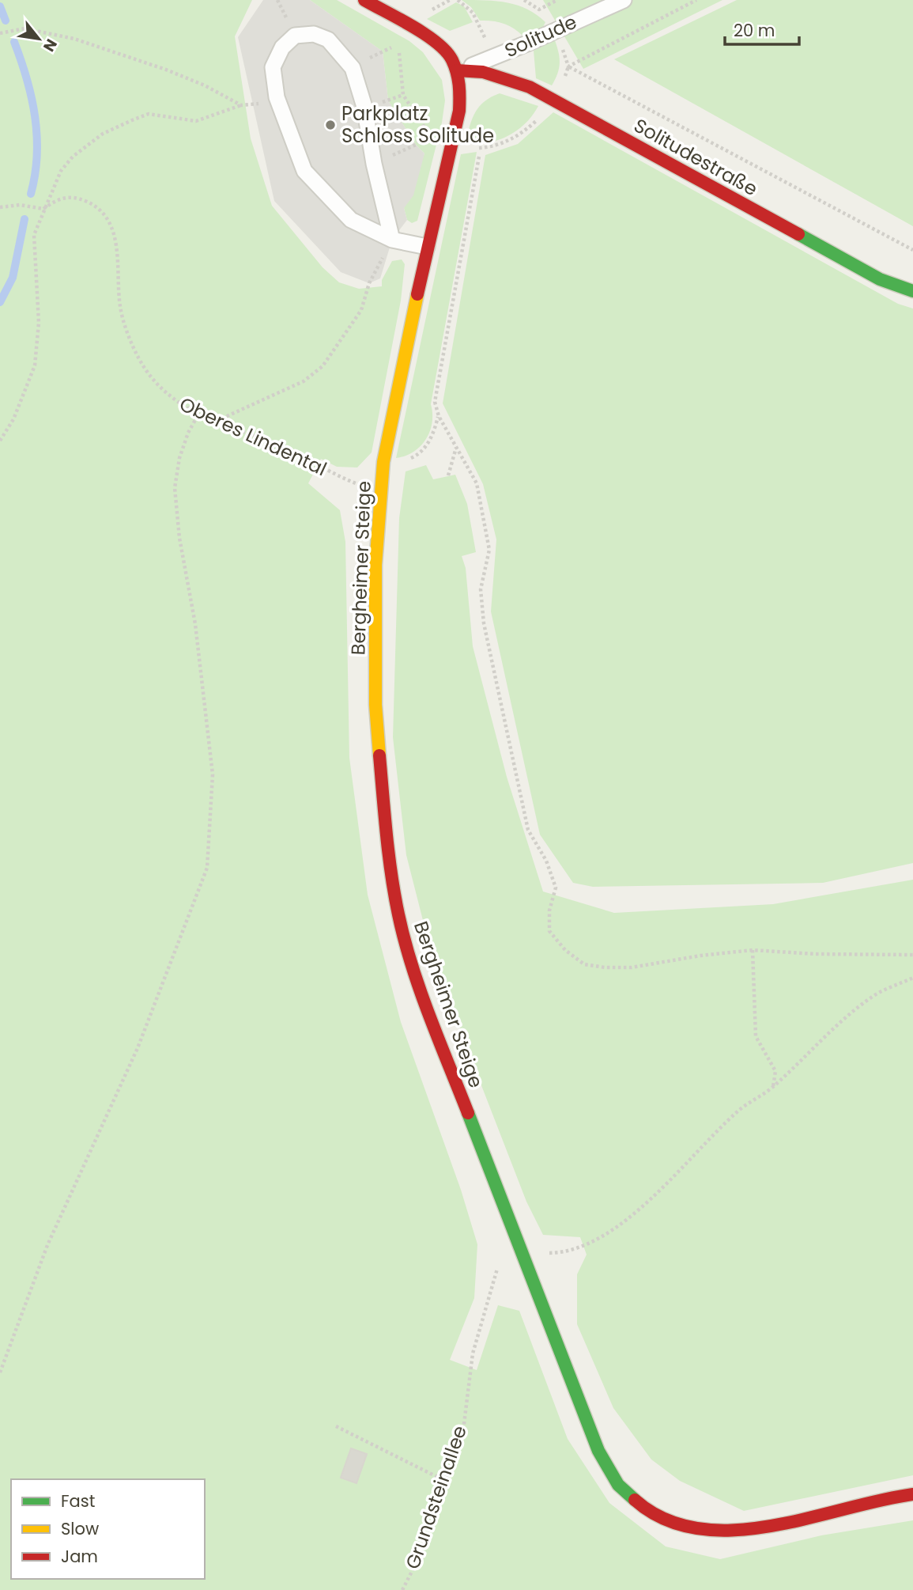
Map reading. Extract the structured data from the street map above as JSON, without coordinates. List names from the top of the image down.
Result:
{
  "streets": {
    "street": ["Solitudestraße", "Bergheimer Steige"],
    "lane": ["Solitude"],
    "path": ["Oberes Lindental", "Grundsteinallee"]
  },
  "crossings": [
    ["Solitude", "Solitudestraße"],
    ["Solitude", "Bergheimer Steige"],
    ["Solitudestraße", "Bergheimer Steige"],
    ["Oberes Lindental", "Bergheimer Steige"],
    ["Bergheimer Steige", "Grundsteinallee"]
  ],
  "places": ["Parkplatz Schloss Solitude"],
  "legend": ["Fast", "Slow", "Jam"],
  "scale_bar": "20 m",
  "north": "bottom right"
}
